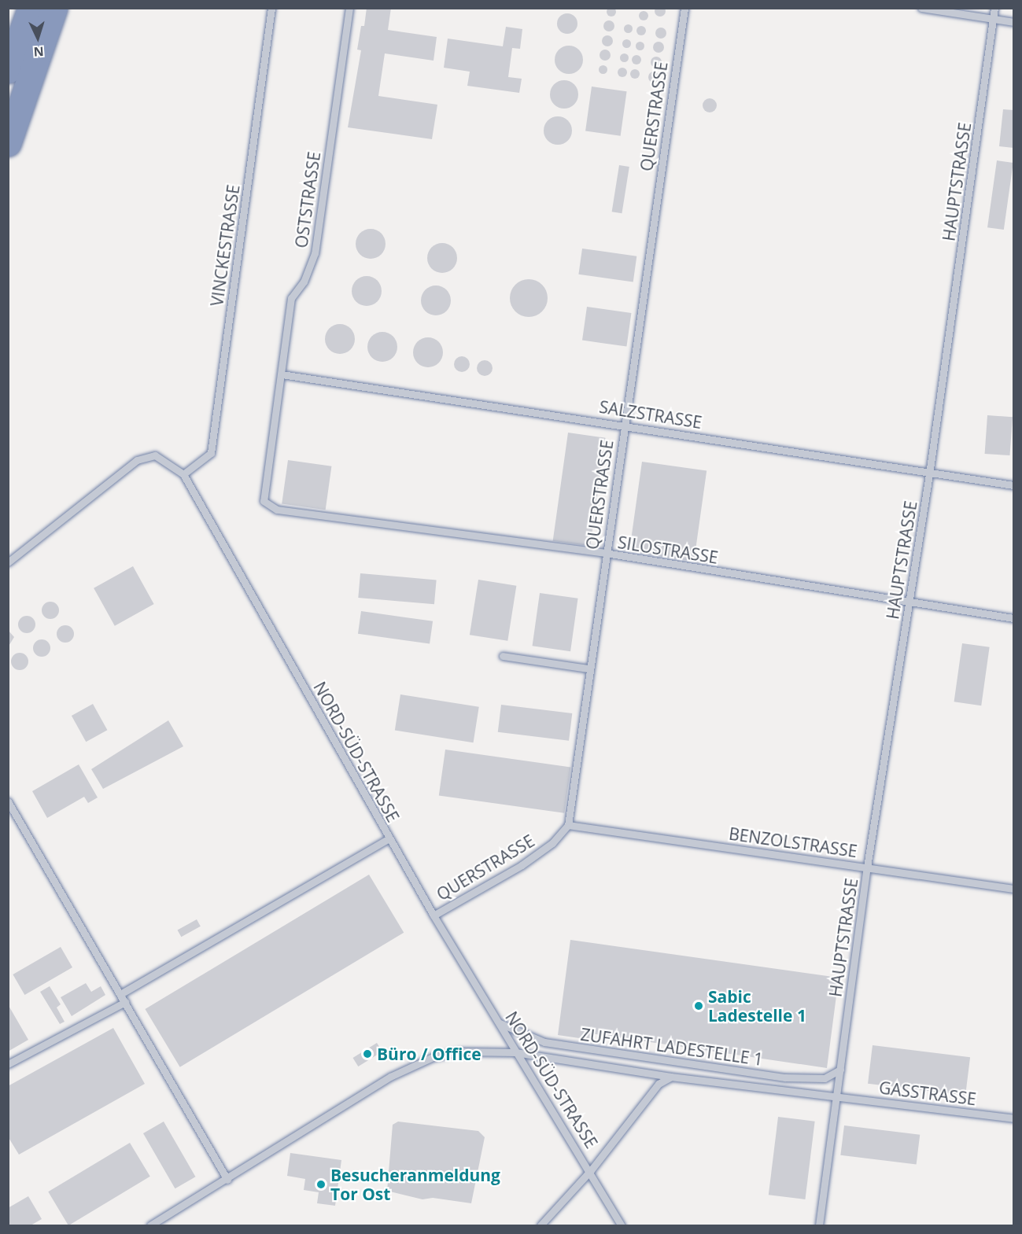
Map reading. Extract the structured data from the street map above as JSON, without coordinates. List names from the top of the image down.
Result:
{
  "streets": {
    "lane": [
      "QUERSTRASSE",
      "HAUPTSTRASSE",
      "OSTSTRASSE",
      "VINCKESTRASSE",
      "SALZSTRASSE",
      "SILOSTRASSE",
      "NORD-SÜD-STRASSE",
      "BENZOLSTRASSE",
      "ZUFAHRT LADESTELLE 1",
      "GASSTRASSE"
    ]
  },
  "crossings": [
    ["QUERSTRASSE", "SALZSTRASSE"],
    ["QUERSTRASSE", "SILOSTRASSE"],
    ["QUERSTRASSE", "NORD-SÜD-STRASSE"],
    ["QUERSTRASSE", "BENZOLSTRASSE"],
    ["HAUPTSTRASSE", "SALZSTRASSE"],
    ["HAUPTSTRASSE", "SILOSTRASSE"],
    ["HAUPTSTRASSE", "BENZOLSTRASSE"],
    ["HAUPTSTRASSE", "ZUFAHRT LADESTELLE 1"],
    ["HAUPTSTRASSE", "GASSTRASSE"],
    ["OSTSTRASSE", "SALZSTRASSE"],
    ["OSTSTRASSE", "SILOSTRASSE"],
    ["VINCKESTRASSE", "NORD-SÜD-STRASSE"],
    ["NORD-SÜD-STRASSE", "ZUFAHRT LADESTELLE 1"],
    ["NORD-SÜD-STRASSE", "GASSTRASSE"]
  ],
  "places": ["Sabic Ladestelle 1", "Büro / Office", "Besucheranmeldung Tor Ost"],
  "north": "bottom"
}
